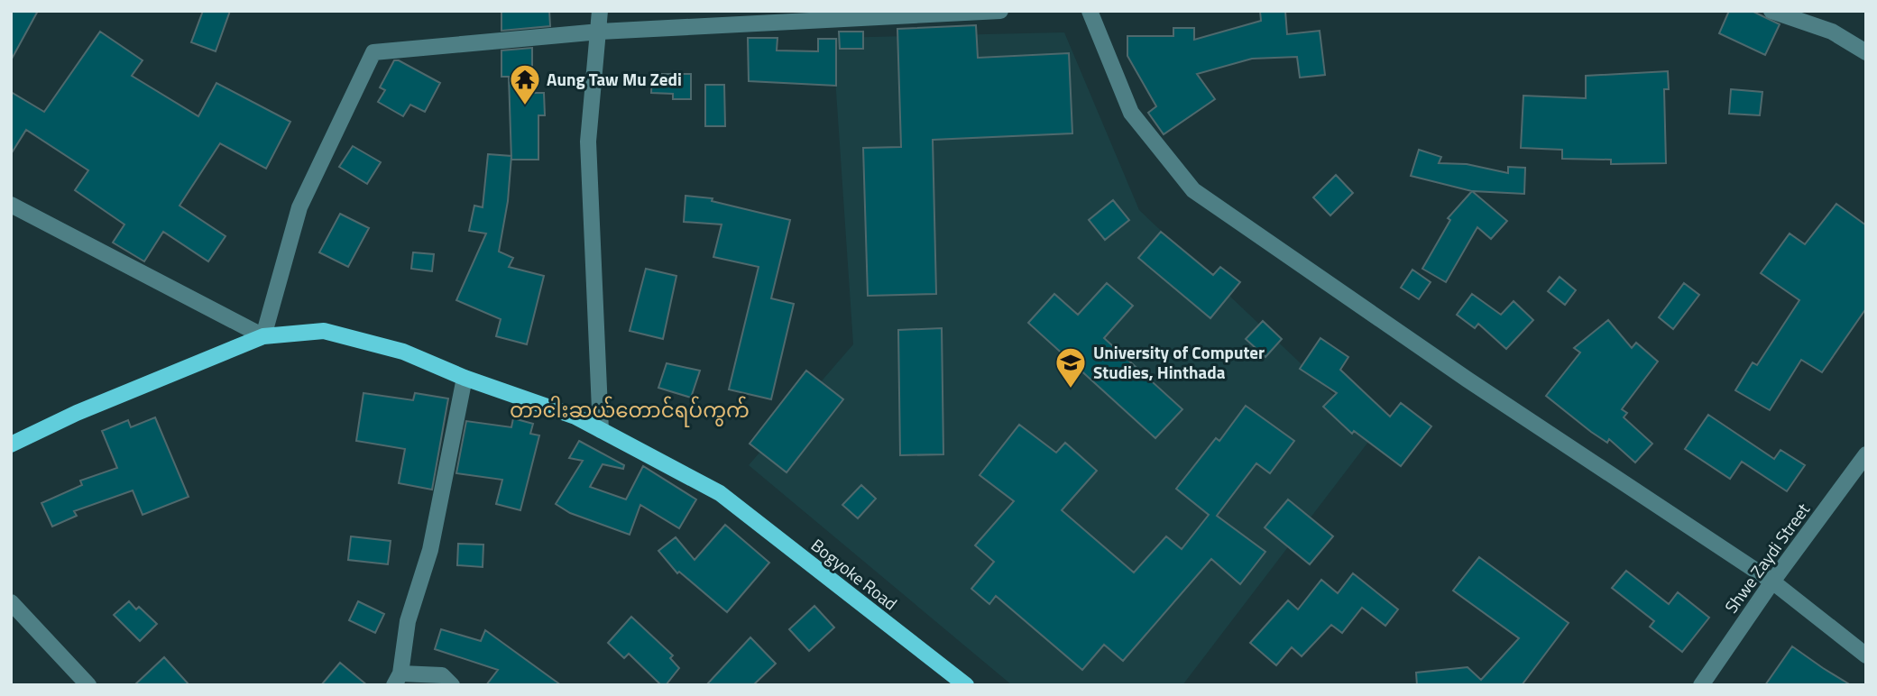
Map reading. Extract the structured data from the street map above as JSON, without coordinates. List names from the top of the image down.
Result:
{
  "streets": {
    "main road": ["Bogyoke Road"],
    "street": ["Shwe Zaydi Street"]
  },
  "districts": ["တာငါးဆယ်တောင်ရပ်ကွက်"],
  "places": {
    "temple": ["Aung Taw Mu Zedi"],
    "school or university": ["University of Computer Studies, Hinthada"]
  }
}
